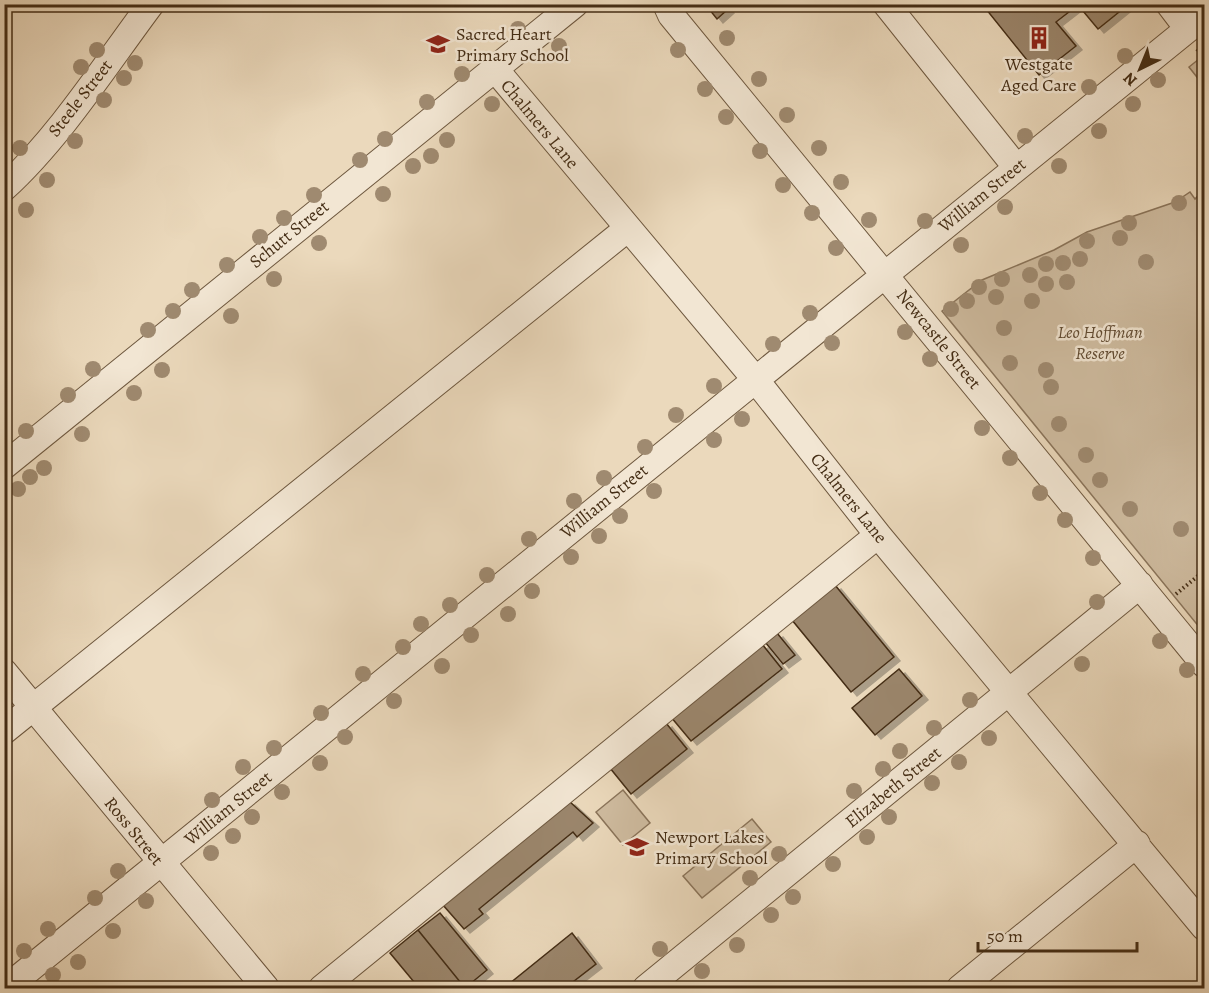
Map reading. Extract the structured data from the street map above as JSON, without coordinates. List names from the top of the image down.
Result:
{
  "streets": {
    "street": [
      "Steele Street",
      "Chalmers Lane",
      "William Street",
      "Schutt Street",
      "Newcastle Street",
      "Elizabeth Street",
      "Ross Street"
    ]
  },
  "crossings": [
    ["Chalmers Lane", "William Street"],
    ["Chalmers Lane", "Schutt Street"],
    ["Chalmers Lane", "Elizabeth Street"],
    ["William Street", "Newcastle Street"],
    ["William Street", "Ross Street"],
    ["Newcastle Street", "Elizabeth Street"]
  ],
  "parks": ["Leo Hoffman Reserve"],
  "places": {
    "building": ["Westgate Aged Care"],
    "school or university": ["Sacred Heart Primary School", "Newport Lakes Primary School"]
  },
  "scale_bar": "50 m",
  "north": "bottom left"
}
